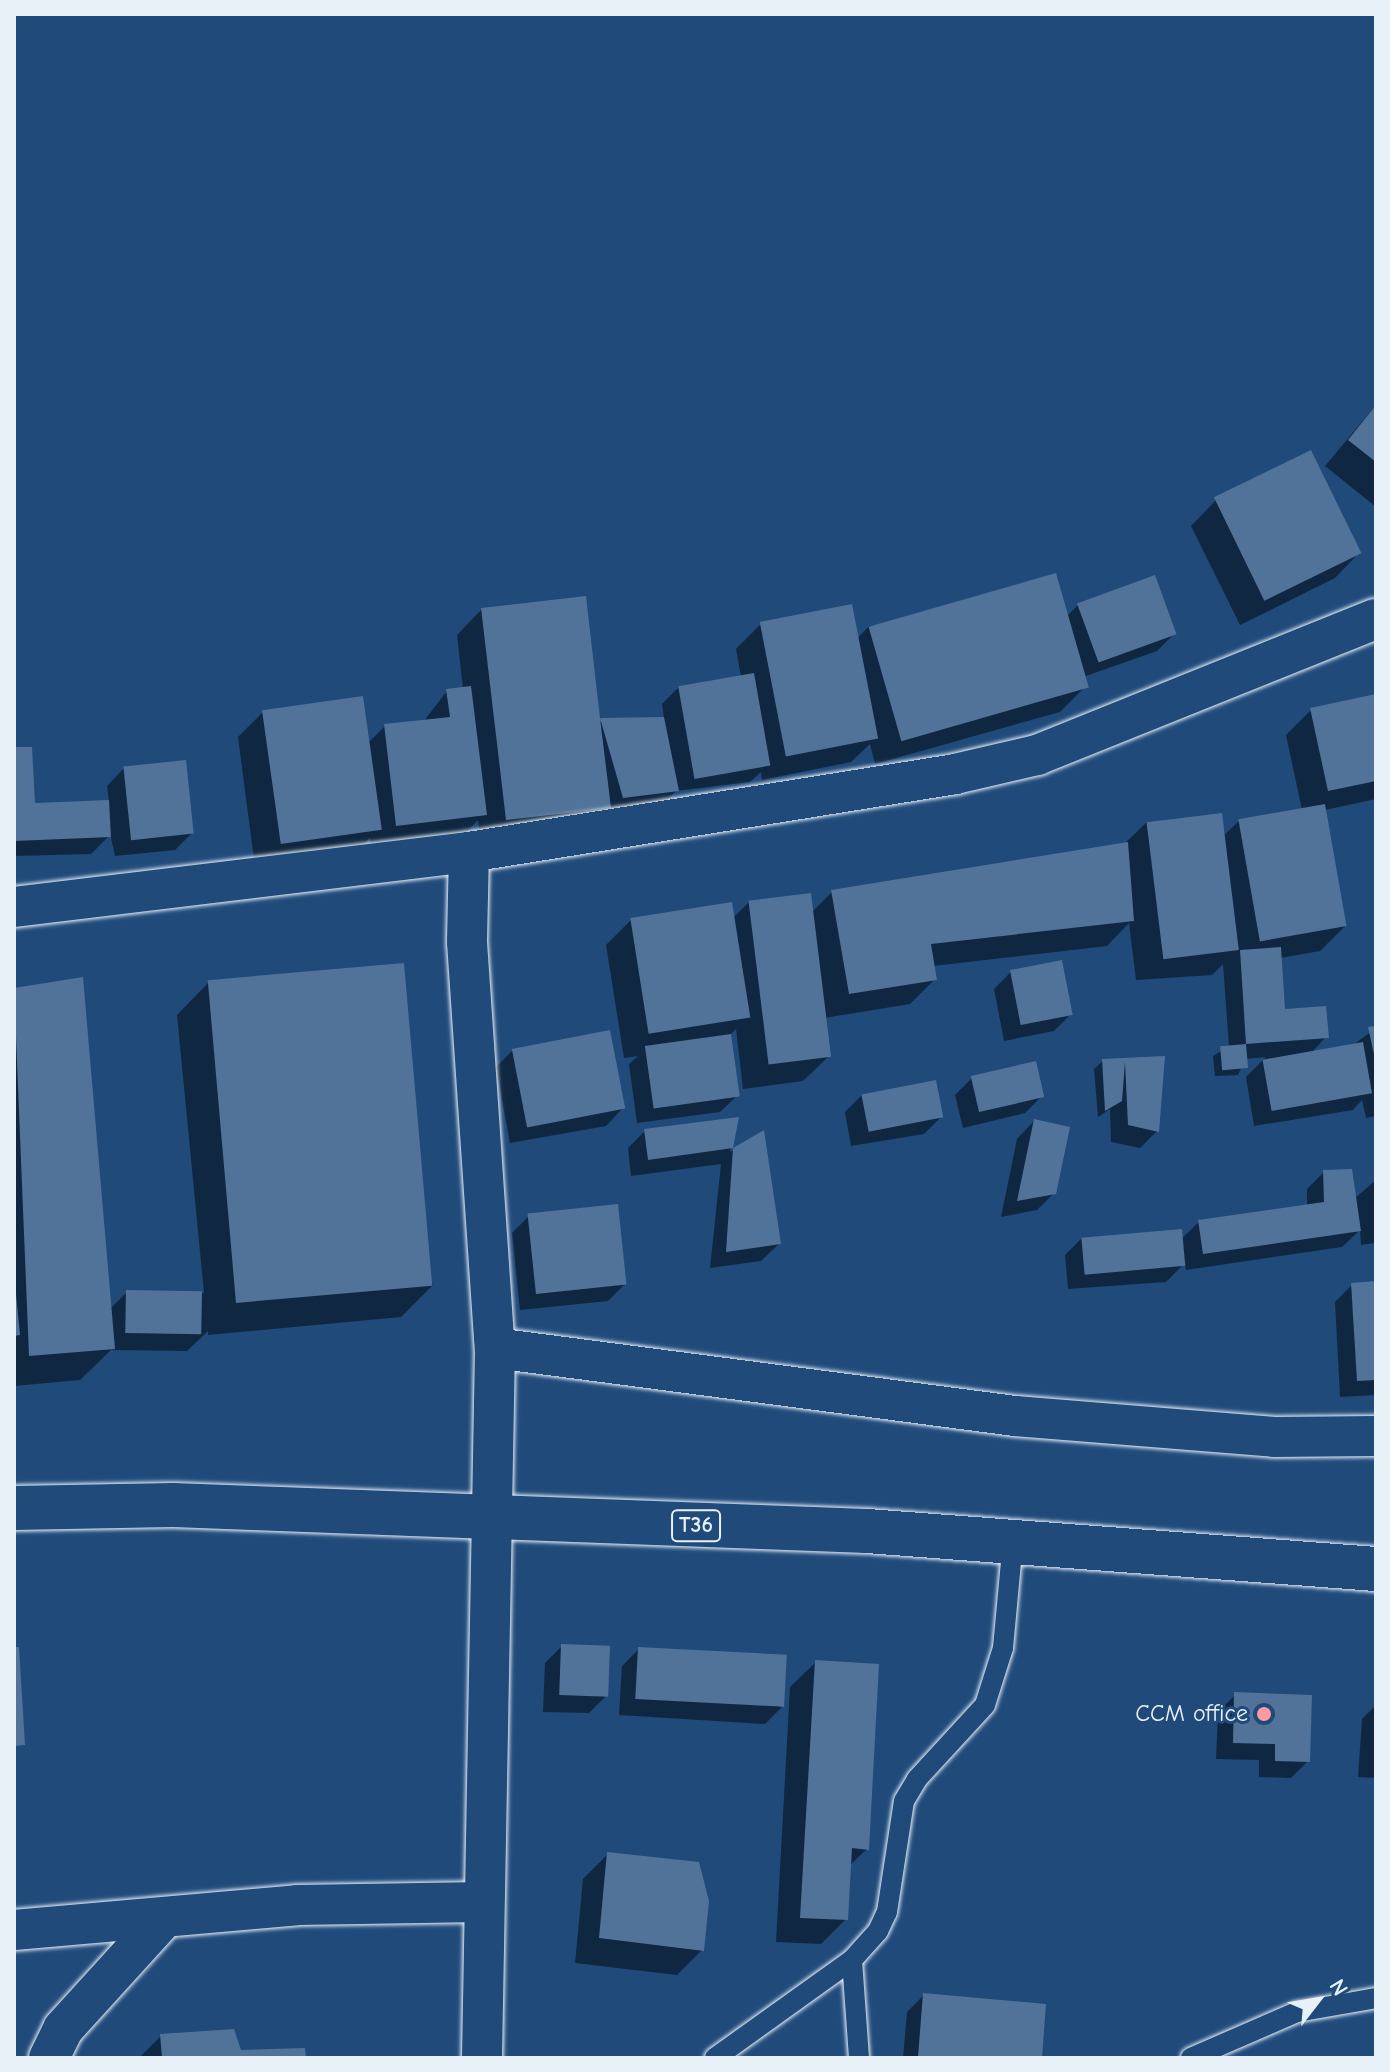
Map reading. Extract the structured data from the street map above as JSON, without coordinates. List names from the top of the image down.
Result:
{
  "streets": {
    "highway": ["T36"]
  },
  "places": ["CCM office"],
  "north": "top right"
}
